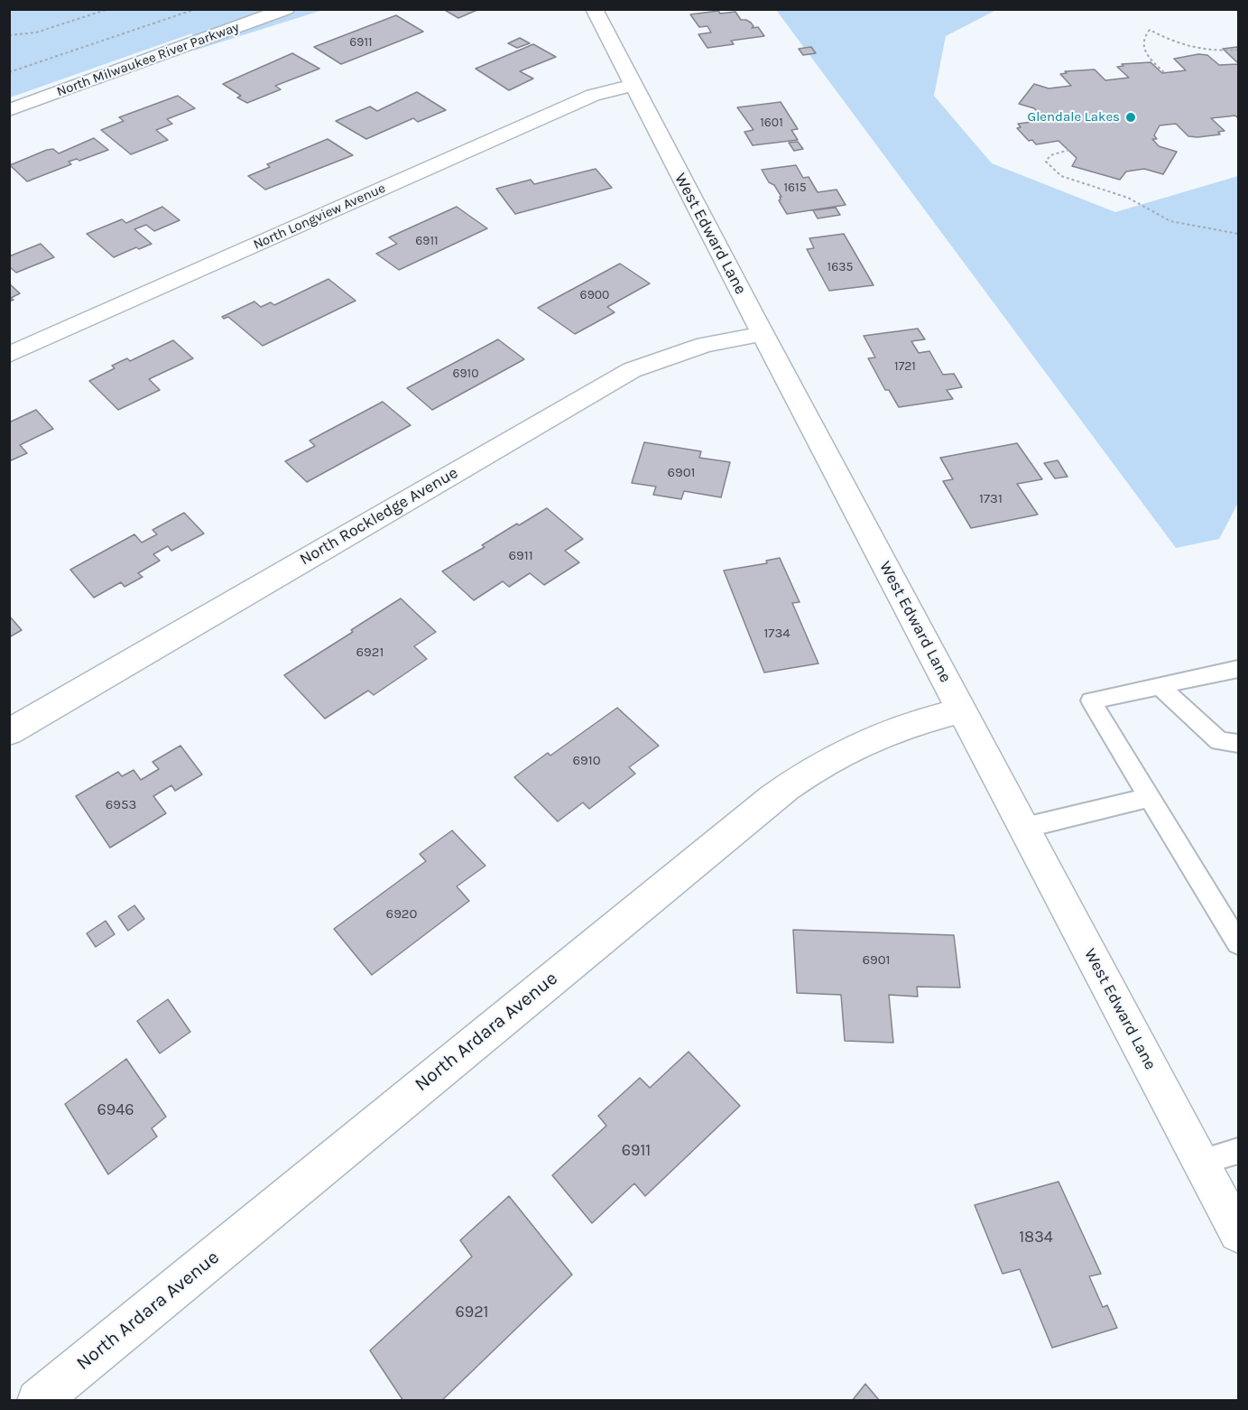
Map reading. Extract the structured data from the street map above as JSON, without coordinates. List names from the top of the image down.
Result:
{
  "streets": {
    "street": [
      "North Milwaukee River Parkway",
      "North Longview Avenue",
      "West Edward Lane",
      "North Rockledge Avenue",
      "North Ardara Avenue"
    ]
  },
  "crossings": [
    ["North Longview Avenue", "West Edward Lane"],
    ["West Edward Lane", "North Rockledge Avenue"],
    ["West Edward Lane", "North Ardara Avenue"]
  ],
  "places": ["Glendale Lakes"],
  "house_numbers": [
    "6911",
    "1601",
    "1615",
    "6911",
    "1635",
    "6900",
    "1721",
    "6910",
    "6901",
    "1731",
    "6911",
    "1734",
    "6921",
    "6910",
    "6953",
    "6920",
    "6901",
    "6946",
    "6911",
    "1834",
    "6921"
  ]
}
